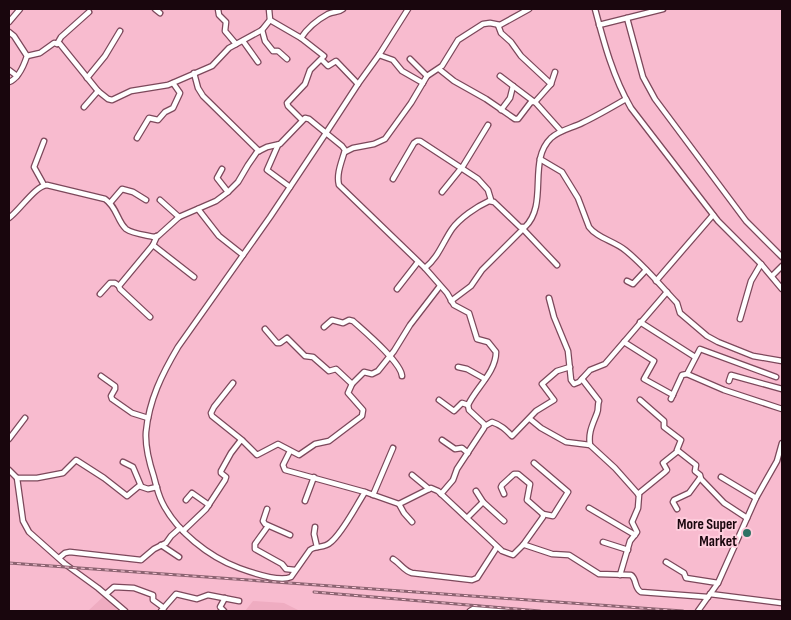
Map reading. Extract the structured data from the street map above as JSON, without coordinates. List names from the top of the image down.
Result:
{
  "places": ["More Super Market"]
}
